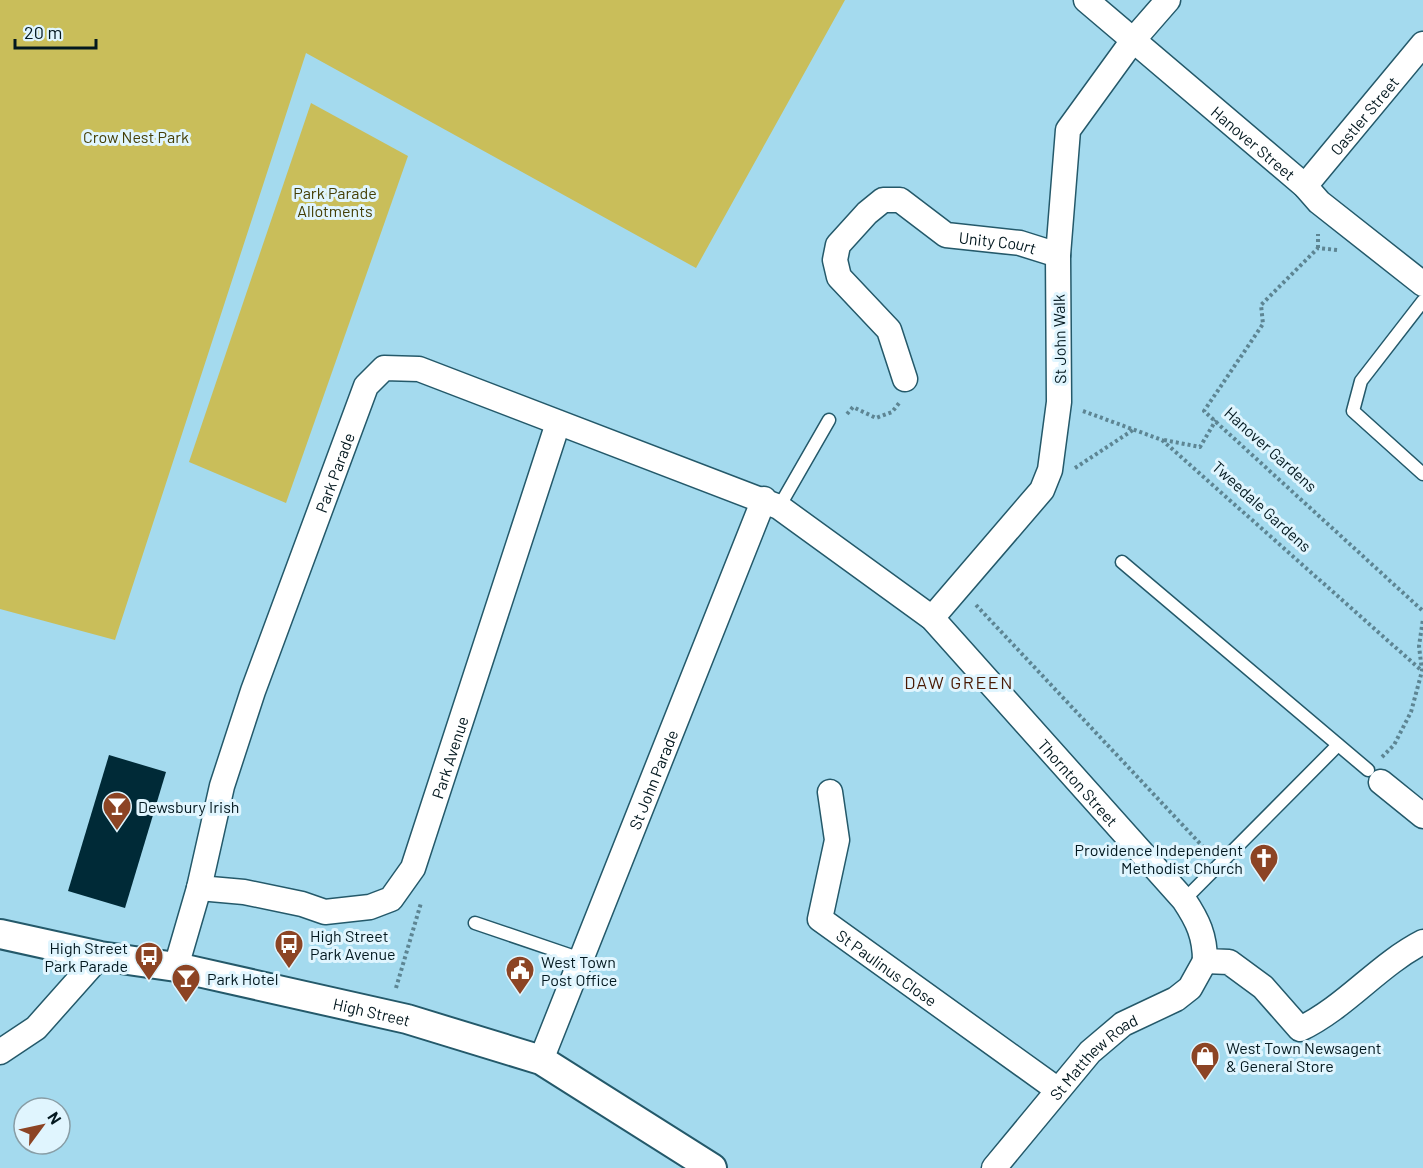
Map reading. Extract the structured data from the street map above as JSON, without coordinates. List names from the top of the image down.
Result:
{
  "streets": {
    "street": [
      "Oastler Street",
      "Hanover Street",
      "Unity Court",
      "St John Walk",
      "Park Parade",
      "Park Avenue",
      "St John Parade",
      "Thornton Street",
      "St Paulinus Close",
      "High Street",
      "St Matthew Road"
    ],
    "path": ["Hanover Gardens", "Tweedale Gardens"]
  },
  "crossings": [
    ["Oastler Street", "Hanover Street"],
    ["Hanover Street", "St John Walk"],
    ["Hanover Street", "Hanover Gardens"],
    ["Unity Court", "St John Walk"],
    ["St John Walk", "Tweedale Gardens"],
    ["St John Walk", "Thornton Street"],
    ["Park Parade", "Park Avenue"],
    ["Park Parade", "St John Parade"],
    ["Park Parade", "Thornton Street"],
    ["Park Parade", "High Street"],
    ["St John Parade", "Thornton Street"],
    ["St John Parade", "High Street"],
    ["Thornton Street", "St Matthew Road"],
    ["St Paulinus Close", "St Matthew Road"]
  ],
  "districts": ["DAW GREEN"],
  "parks": ["Crow Nest Park", "Park Parade Allotments"],
  "places": {
    "bar": ["Dewsbury Irish", "Park Hotel"],
    "church": ["Providence Independent Methodist Church"],
    "bus stop": ["High Street Park Avenue", "High Street Park Parade"],
    "public building": ["West Town Post Office"],
    "shop": ["West Town Newsagent & General Store"]
  },
  "scale_bar": "20 m",
  "north": "top right"
}
